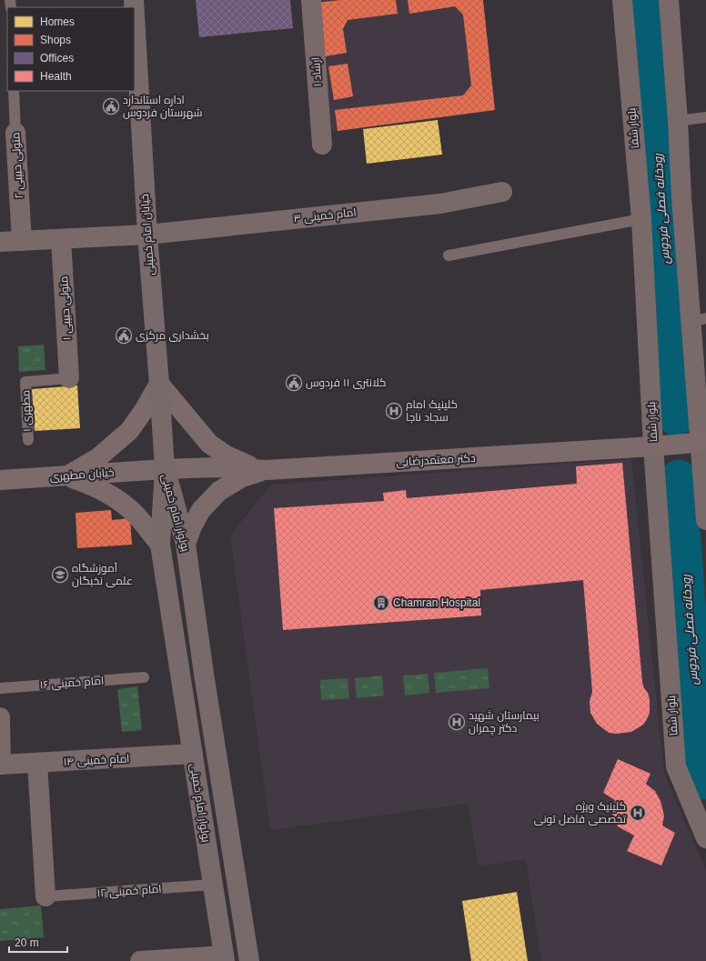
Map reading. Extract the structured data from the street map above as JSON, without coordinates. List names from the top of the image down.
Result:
{
  "streets": {
    "main road": [
      "خیابان امام خمینی",
      "دکتر معتمد‌رضایی",
      "خیابان مطهری",
      "بولوار امام خمینی"
    ],
    "street": [
      "ارشاد ۱",
      "بلوار شفا",
      "متولی حبیبی ۲",
      "امام خمینی ۳",
      "متولی حبیبی ۱",
      "امام خمینی ۱۴"
    ],
    "lane": ["مطهری ۱", "امام خمینی ۱۶", "امام خمینی ۱۲"]
  },
  "crossings": [
    ["بلوار شفا", "دکتر معتمد‌رضایی"],
    ["متولی حبیبی ۲", "امام خمینی ۳"],
    ["امام خمینی ۳", "خیابان امام خمینی"],
    ["امام خمینی ۳", "متولی حبیبی ۱"],
    ["خیابان امام خمینی", "دکتر معتمد‌رضایی"],
    ["خیابان امام خمینی", "خیابان مطهری"],
    ["خیابان امام خمینی", "بولوار امام خمینی"],
    ["متولی حبیبی ۱", "مطهری ۱"],
    ["دکتر معتمد‌رضایی", "خیابان مطهری"],
    ["دکتر معتمد‌رضایی", "بولوار امام خمینی"],
    ["خیابان مطهری", "بولوار امام خمینی"],
    ["بولوار امام خمینی", "امام خمینی ۱۴"],
    ["بولوار امام خمینی", "امام خمینی ۱۲"]
  ],
  "water": ["رودخانه فصلی فردوس"],
  "places": {
    "public building": ["اداره استاندارد شهرستان فردوس", "بخشداری مرکزی", "کلانتری ۱۱ فردوس"],
    "hospital": ["کلینیک امام سجاد ناجا", "بیمارستان شهید دکتر چمران", "کلینیک ویژه تخصصی فاضل تونی"],
    "school or university": ["آموزشگاه علمی نخبگان"],
    "building": ["Chamran Hospital"]
  },
  "legend": [
    "Homes",
    "Shops",
    "Offices",
    "Health"
  ],
  "scale_bar": "20 m"
}
